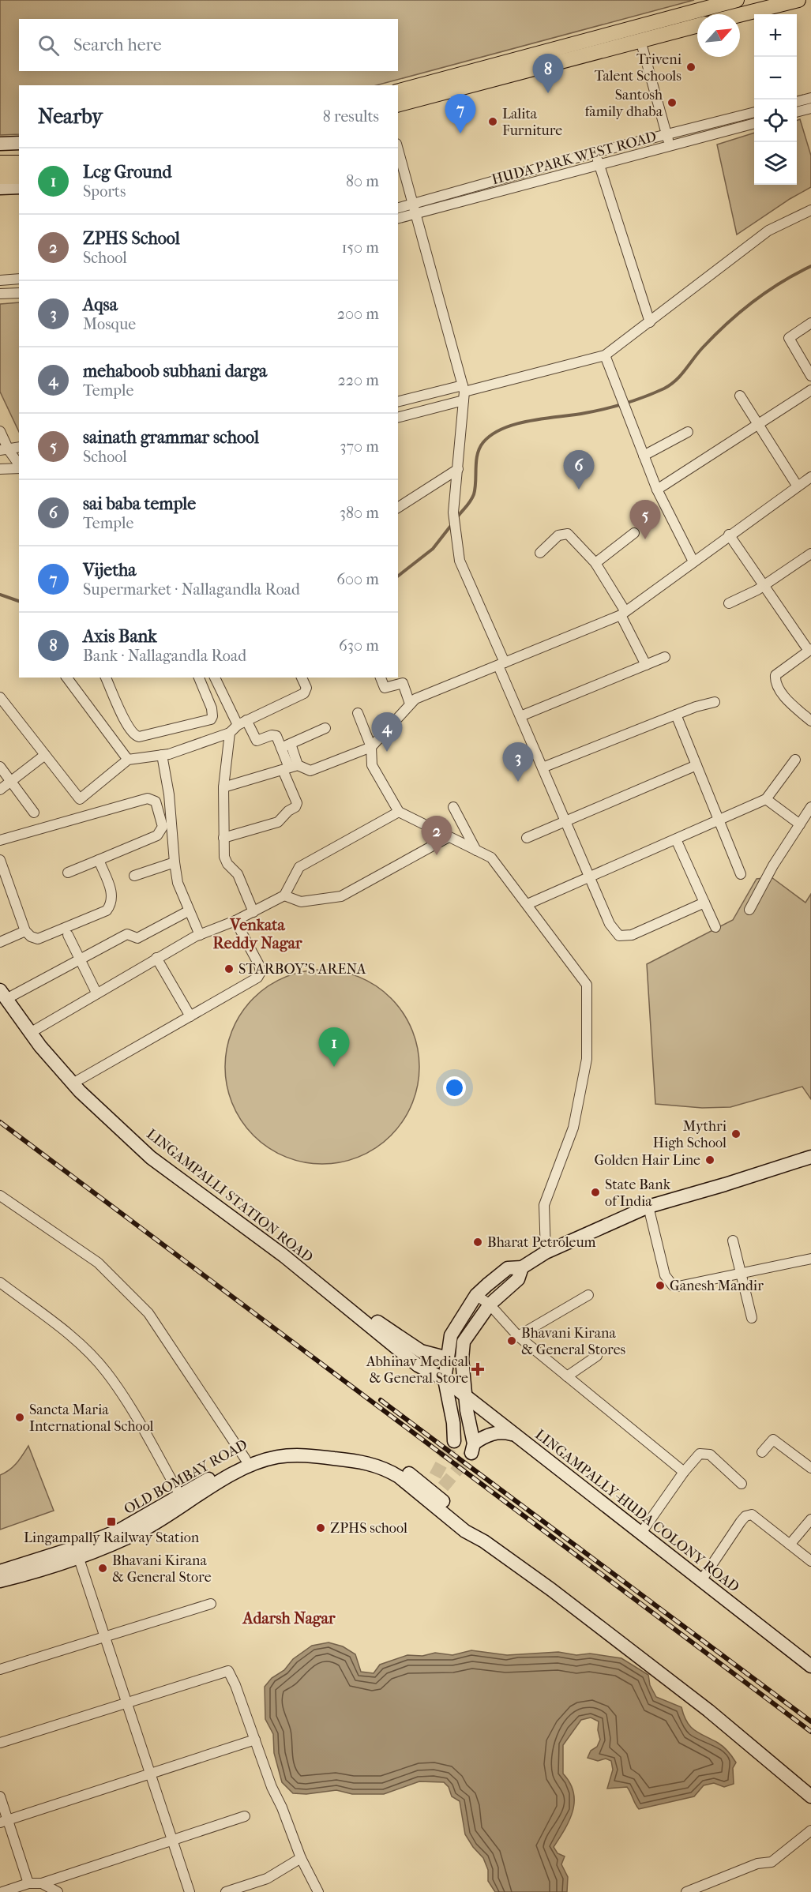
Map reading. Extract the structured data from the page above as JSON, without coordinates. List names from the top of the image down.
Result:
{
  "streets": {
    "main road": ["LINGAMPALLI STATION ROAD", "OLD BOMBAY ROAD", "LINGAMPALLY-HUDA COLONY ROAD"],
    "street": ["HUDA PARK WEST ROAD"]
  },
  "crossings": [
    ["LINGAMPALLI STATION ROAD", "LINGAMPALLY-HUDA COLONY ROAD"]
  ],
  "districts": ["Venkata Reddy Nagar", "Adarsh Nagar"],
  "places": {
    "other": [
      "Triveni Talent Schools",
      "Santosh family dhaba",
      "Lalita Furniture",
      "STARBOY'S ARENA",
      "Mythri High School",
      "Golden Hair Line",
      "State Bank of India",
      "Bharat Petroleum",
      "Ganesh Mandir",
      "Bhavani Kirana & General Stores",
      "Sancta Maria International School",
      "ZPHS school",
      "Bhavani Kirana & General Store"
    ],
    "health": ["Abhinav Medical & General Store"],
    "transit": ["Lingampally Railway Station"]
  },
  "north": "top right",
  "page": {
    "map_buttons": ["+", "−"],
    "search": "Search here",
    "pins": [
      "8",
      "7",
      "6",
      "5",
      "4",
      "3",
      "2",
      "1"
    ],
    "heading": ["Nearby", "8 results"],
    "list": [
      {
        "mark": "1",
        "name": "Lcg Ground",
        "note": "Sports",
        "value": "80 m"
      },
      {
        "mark": "2",
        "name": "ZPHS School",
        "note": "School",
        "value": "150 m"
      },
      {
        "mark": "3",
        "name": "Aqsa",
        "note": "Mosque",
        "value": "200 m"
      },
      {
        "mark": "4",
        "name": "mehaboob subhani darga",
        "note": "Temple",
        "value": "220 m"
      },
      {
        "mark": "5",
        "name": "sainath grammar school",
        "note": "School",
        "value": "370 m"
      },
      {
        "mark": "6",
        "name": "sai baba temple",
        "note": "Temple",
        "value": "380 m"
      },
      {
        "mark": "7",
        "name": "Vijetha",
        "note": "Supermarket · Nallagandla Road",
        "value": "600 m"
      },
      {
        "mark": "8",
        "name": "Axis Bank",
        "note": "Bank · Nallagandla Road",
        "value": "630 m"
      }
    ]
  }
}
